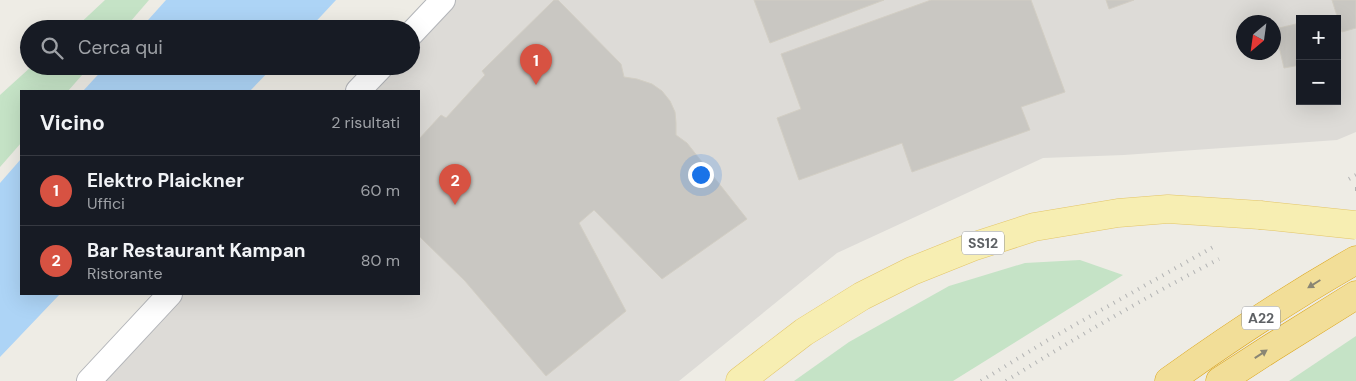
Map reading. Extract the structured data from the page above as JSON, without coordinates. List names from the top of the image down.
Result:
{
  "streets": {
    "highway": ["A22"],
    "main road": ["SS12"]
  },
  "north": "bottom left",
  "page": {
    "map_buttons": ["+", "−"],
    "search": "Cerca qui",
    "pins": ["1", "2"],
    "heading": ["Vicino", "2 risultati"],
    "list": [
      {
        "mark": "1",
        "name": "Elektro Plaickner",
        "note": "Uffici",
        "value": "60 m"
      },
      {
        "mark": "2",
        "name": "Bar Restaurant Kampan",
        "note": "Ristorante",
        "value": "80 m"
      }
    ]
  }
}
